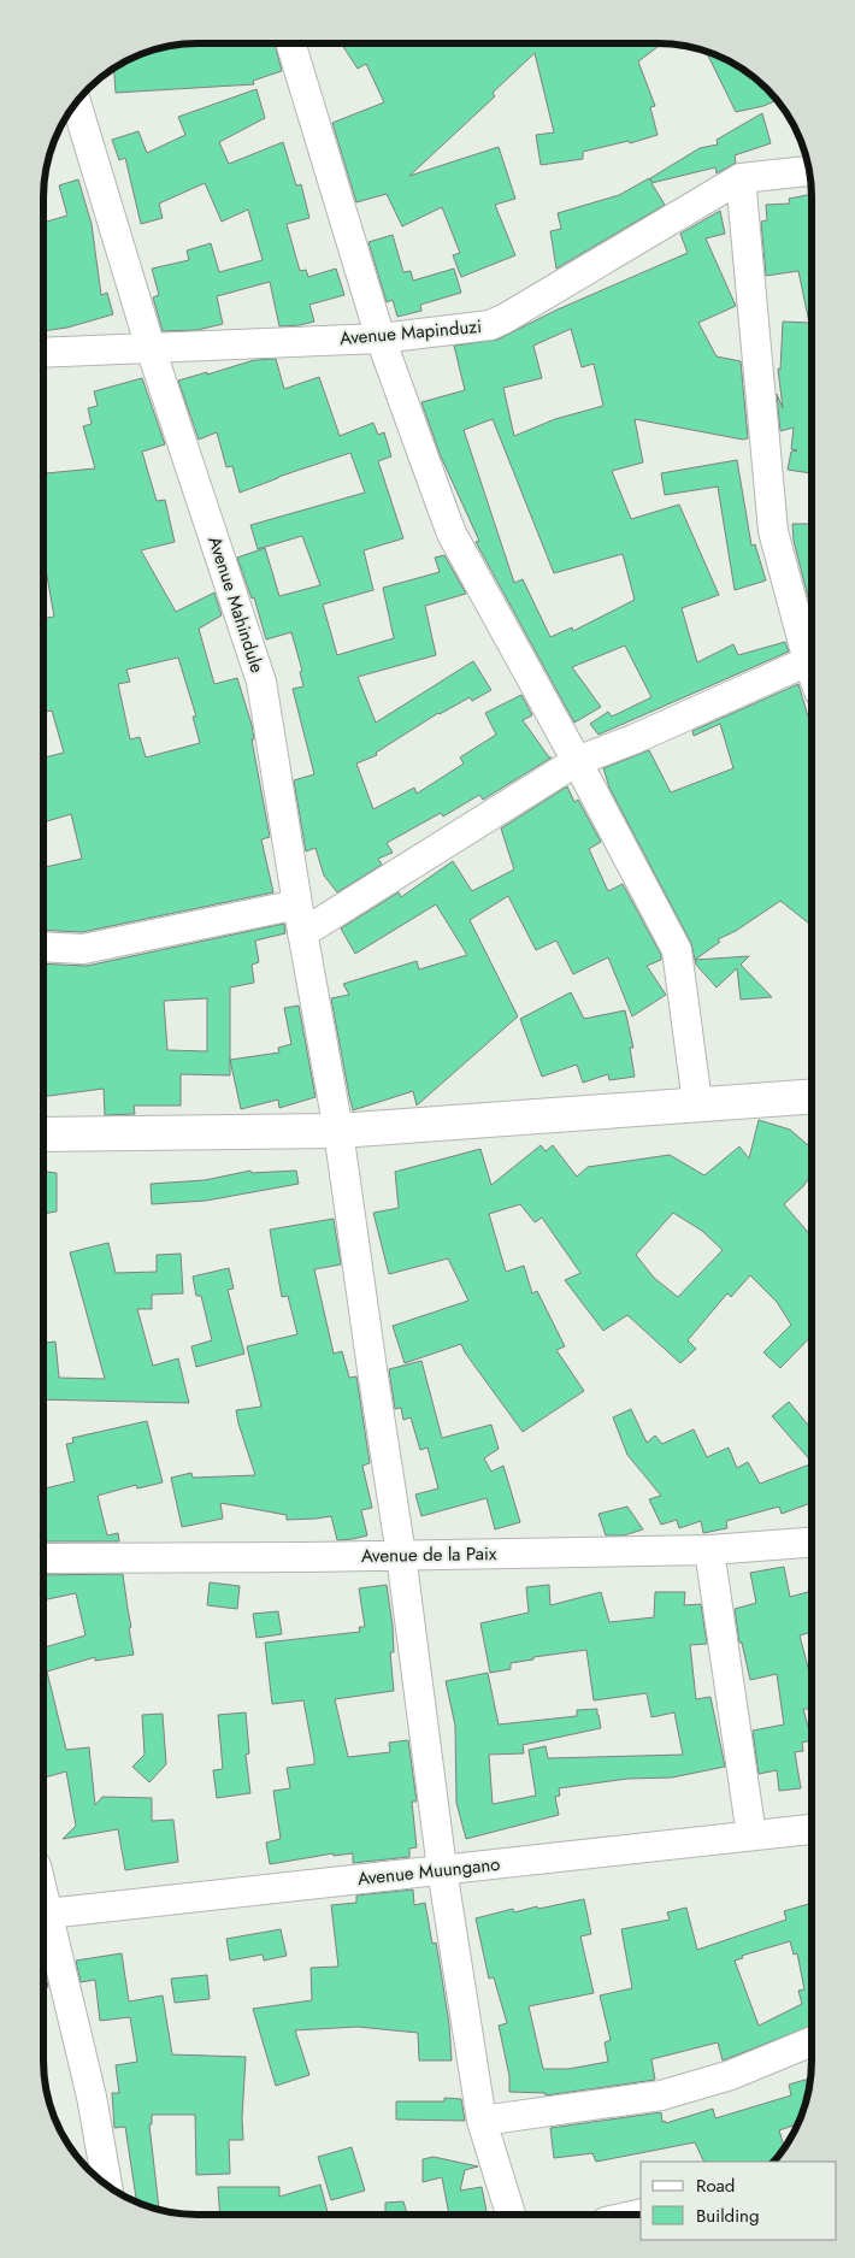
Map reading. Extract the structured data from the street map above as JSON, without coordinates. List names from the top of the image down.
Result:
{
  "streets": {
    "street": [
      "Avenue Mapinduzi",
      "Avenue Mahindule",
      "Avenue de la Paix",
      "Avenue Muungano"
    ]
  },
  "crossings": [
    ["Avenue Mapinduzi", "Avenue Mahindule"],
    ["Avenue Mahindule", "Avenue de la Paix"],
    ["Avenue Mahindule", "Avenue Muungano"]
  ],
  "legend": ["Road", "Building"]
}
